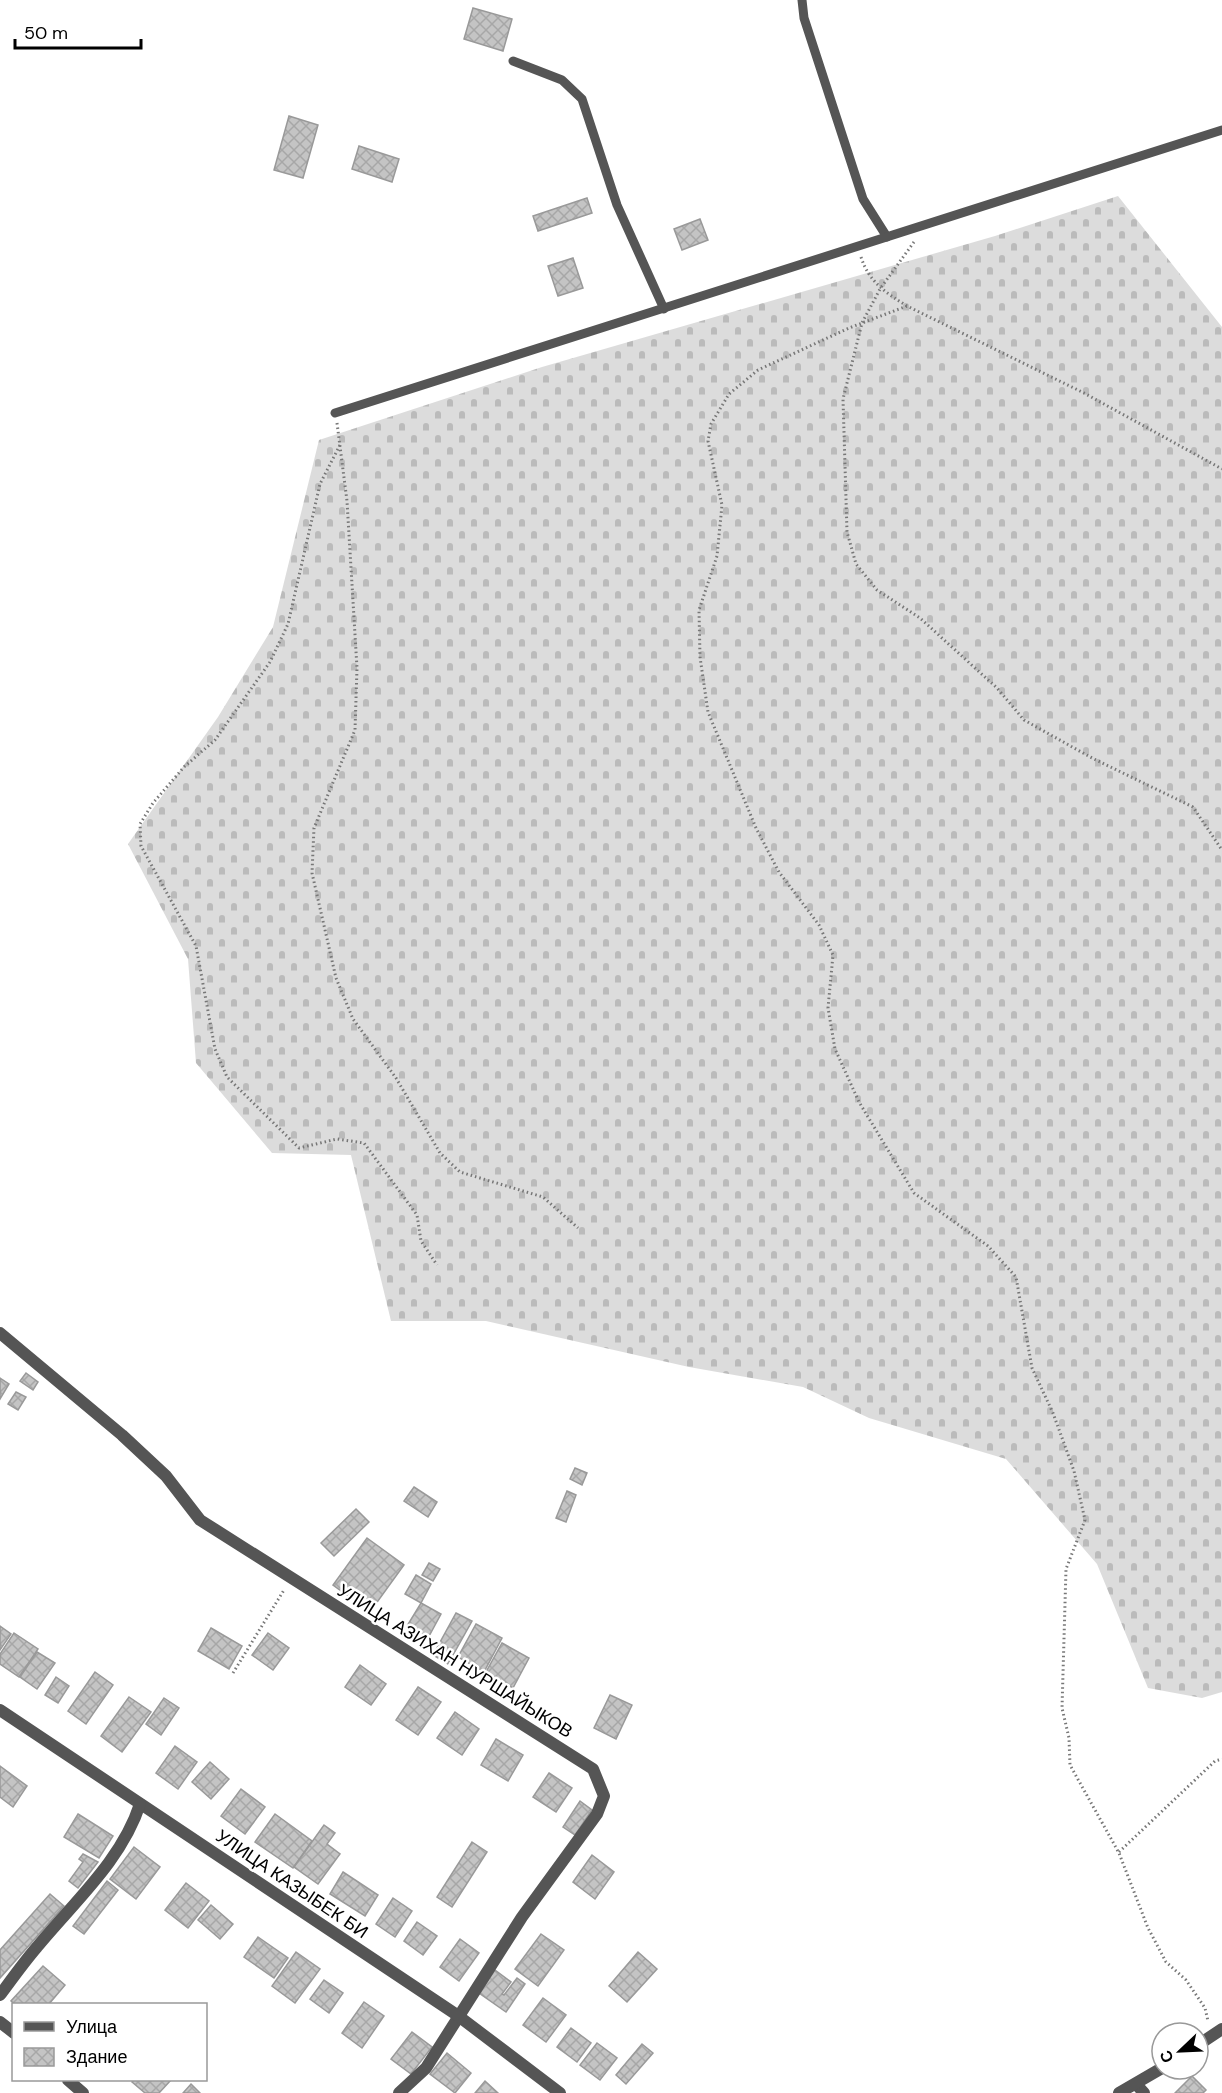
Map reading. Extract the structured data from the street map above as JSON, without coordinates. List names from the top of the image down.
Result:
{
  "streets": {
    "street": ["УЛИЦА АЗИХАН НУРШАЙЫКОВ", "УЛИЦА КАЗЫБЕК БИ"]
  },
  "crossings": [
    ["УЛИЦА АЗИХАН НУРШАЙЫКОВ", "УЛИЦА КАЗЫБЕК БИ"]
  ],
  "legend": ["Улица", "Здание"],
  "scale_bar": "50 m",
  "north": "bottom left"
}
